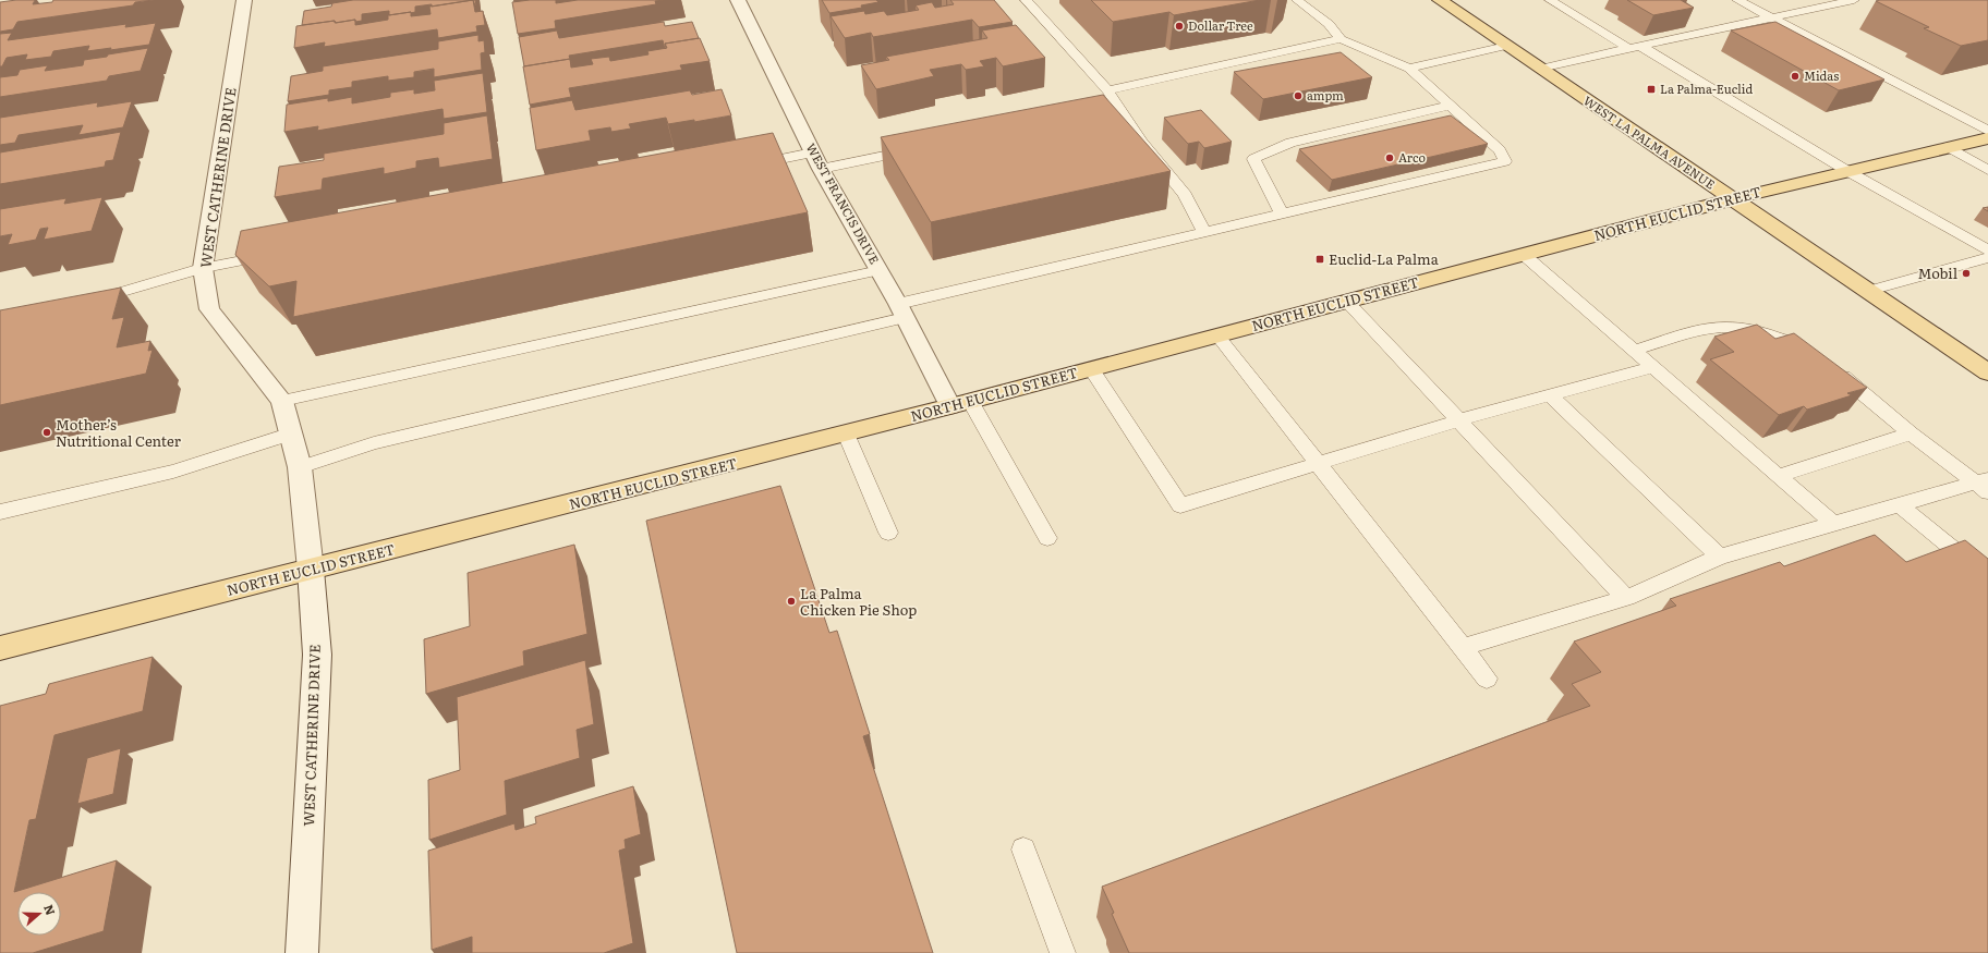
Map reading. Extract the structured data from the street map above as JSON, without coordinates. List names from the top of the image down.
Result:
{
  "streets": {
    "main road": ["WEST LA PALMA AVENUE", "NORTH EUCLID STREET"],
    "street": ["WEST CATHERINE DRIVE", "WEST FRANCIS DRIVE"]
  },
  "crossings": [
    ["WEST LA PALMA AVENUE", "NORTH EUCLID STREET"],
    ["WEST CATHERINE DRIVE", "NORTH EUCLID STREET"],
    ["WEST FRANCIS DRIVE", "NORTH EUCLID STREET"]
  ],
  "places": {
    "other": [
      "Dollar Tree",
      "Midas",
      "ampm",
      "Arco",
      "Mobil",
      "Mother’s Nutritional Center",
      "La Palma Chicken Pie Shop"
    ],
    "transit": ["La Palma-Euclid", "Euclid-La Palma"]
  },
  "north": "right"
}
